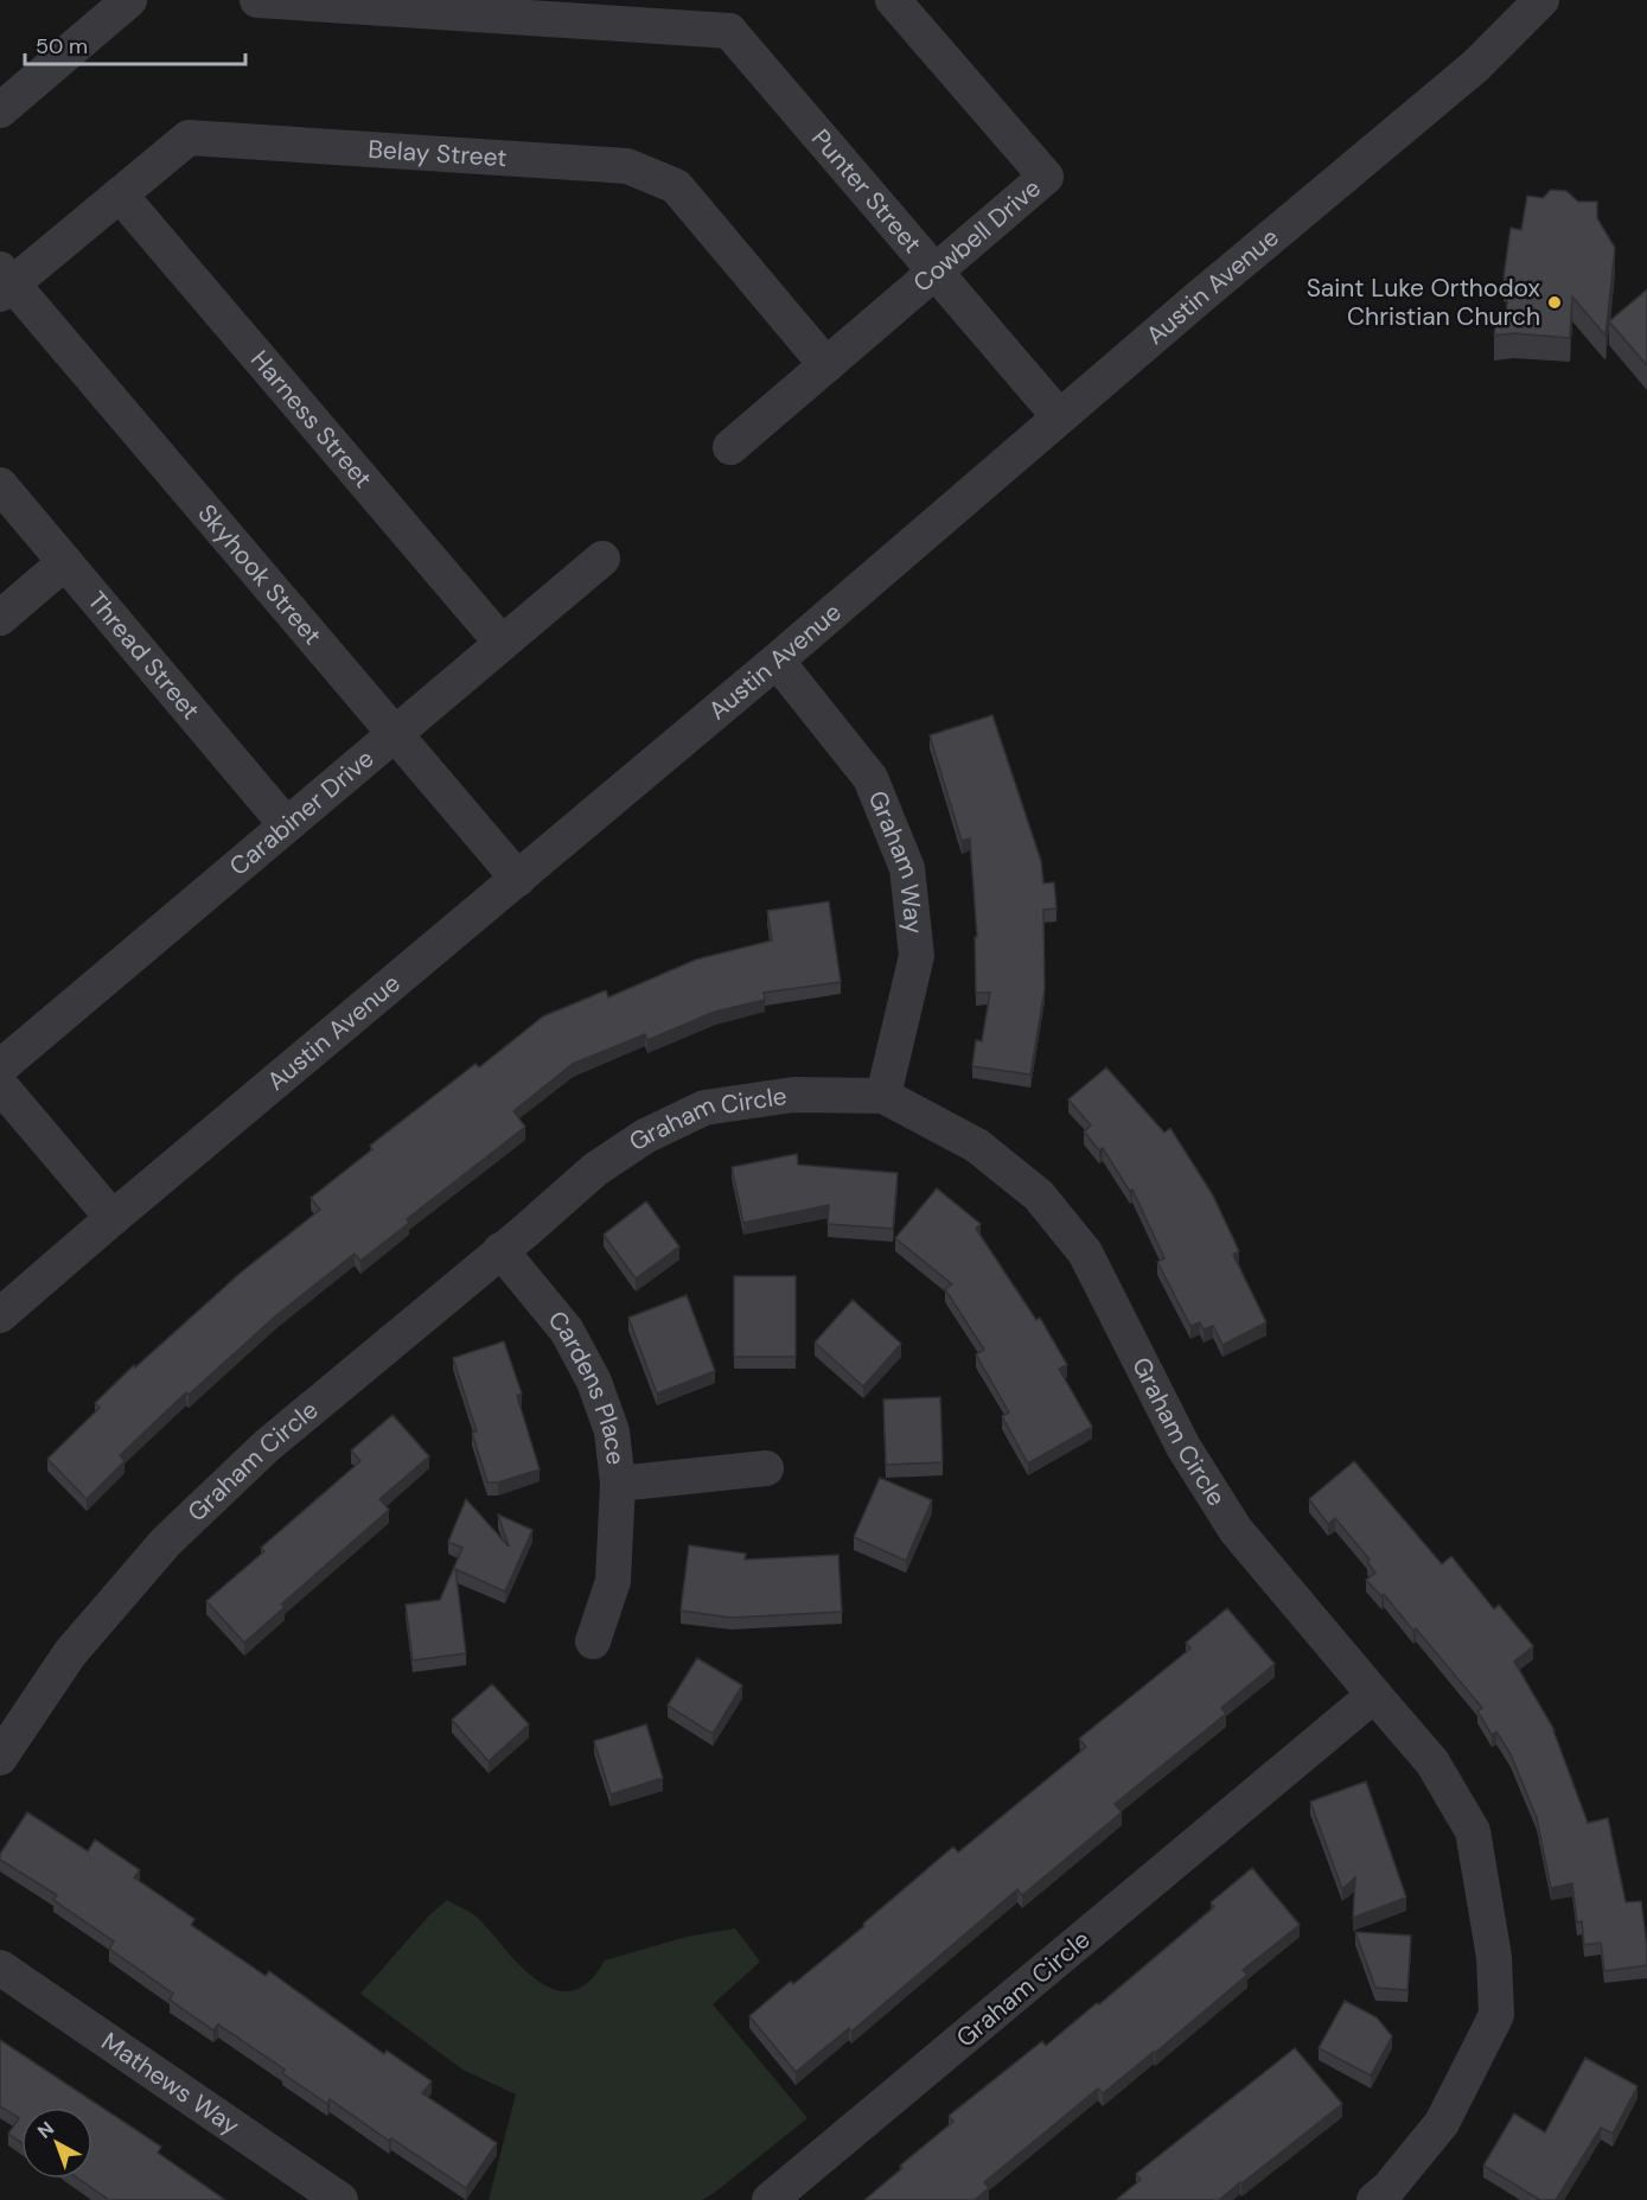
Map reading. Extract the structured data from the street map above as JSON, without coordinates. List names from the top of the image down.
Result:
{
  "streets": {
    "street": [
      "Belay Street",
      "Punter Street",
      "Cowbell Drive",
      "Austin Avenue",
      "Harness Street",
      "Skyhook Street",
      "Thread Street",
      "Carabiner Drive",
      "Graham Way",
      "Graham Circle",
      "Cardens Place",
      "Mathews Way"
    ]
  },
  "crossings": [
    ["Belay Street", "Cowbell Drive"],
    ["Belay Street", "Harness Street"],
    ["Belay Street", "Skyhook Street"],
    ["Punter Street", "Cowbell Drive"],
    ["Punter Street", "Austin Avenue"],
    ["Austin Avenue", "Skyhook Street"],
    ["Austin Avenue", "Graham Way"],
    ["Harness Street", "Carabiner Drive"],
    ["Skyhook Street", "Carabiner Drive"],
    ["Thread Street", "Carabiner Drive"],
    ["Graham Way", "Graham Circle"],
    ["Graham Circle", "Cardens Place"]
  ],
  "places": ["Saint Luke Orthodox Christian Church"],
  "scale_bar": "50 m",
  "north": "top left"
}
